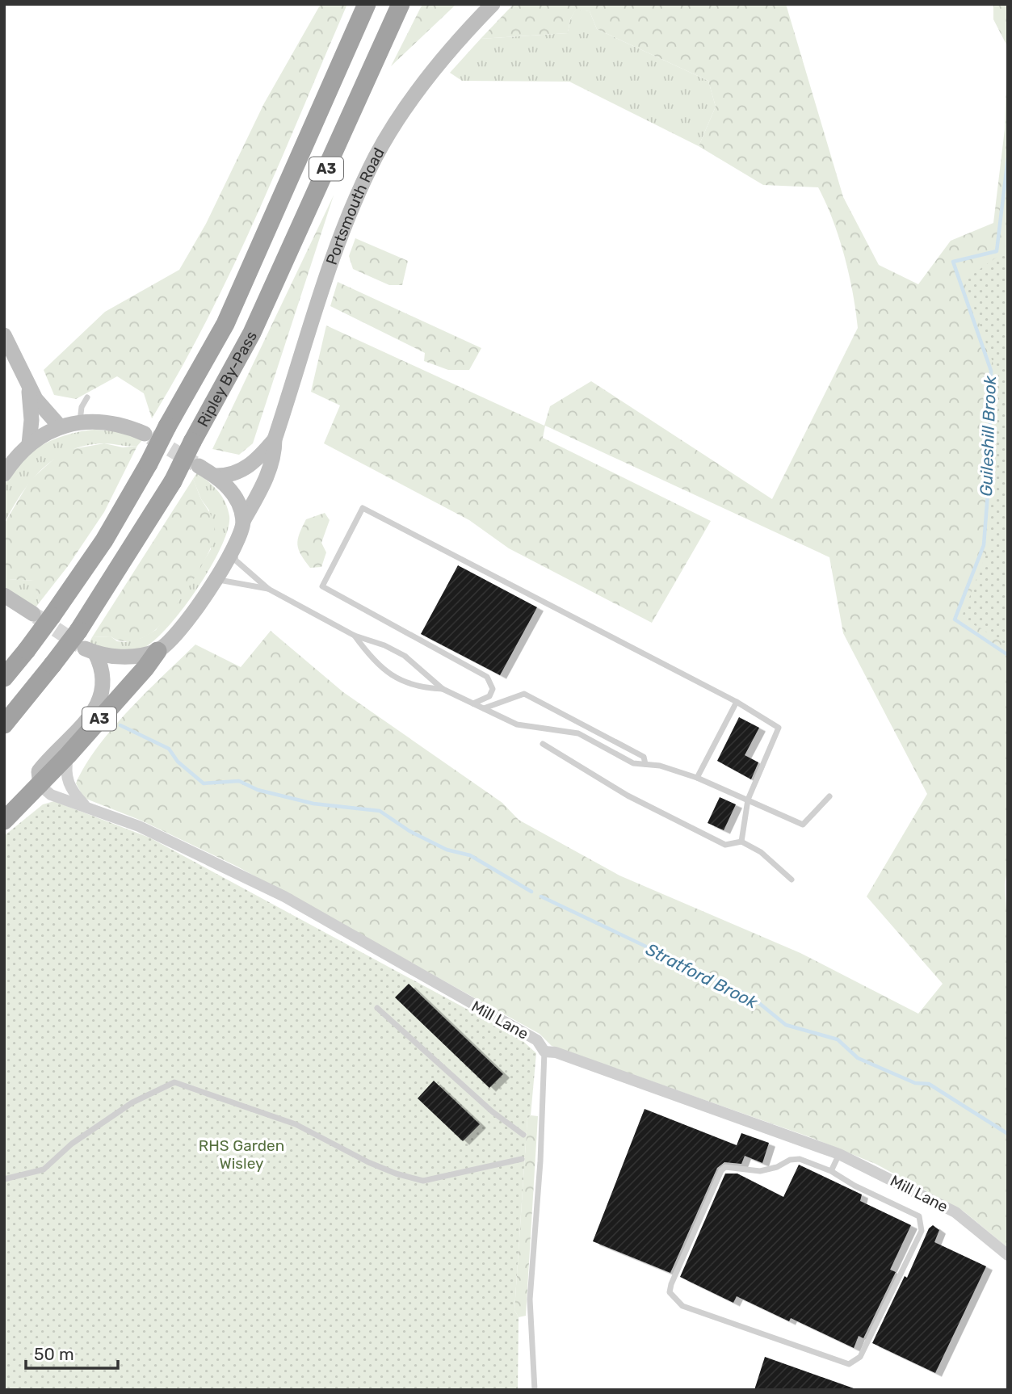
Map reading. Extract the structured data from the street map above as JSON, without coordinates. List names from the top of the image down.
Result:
{
  "streets": {
    "highway": ["A3", "Ripley By-Pass"],
    "main road": ["Portsmouth Road"],
    "street": ["Mill Lane"]
  },
  "crossings": [
    ["A3", "Portsmouth Road"],
    ["A3", "Mill Lane"]
  ],
  "water": ["Guileshill Brook", "Stratford Brook"],
  "parks": ["RHS Garden Wisley"],
  "scale_bar": "50 m"
}
